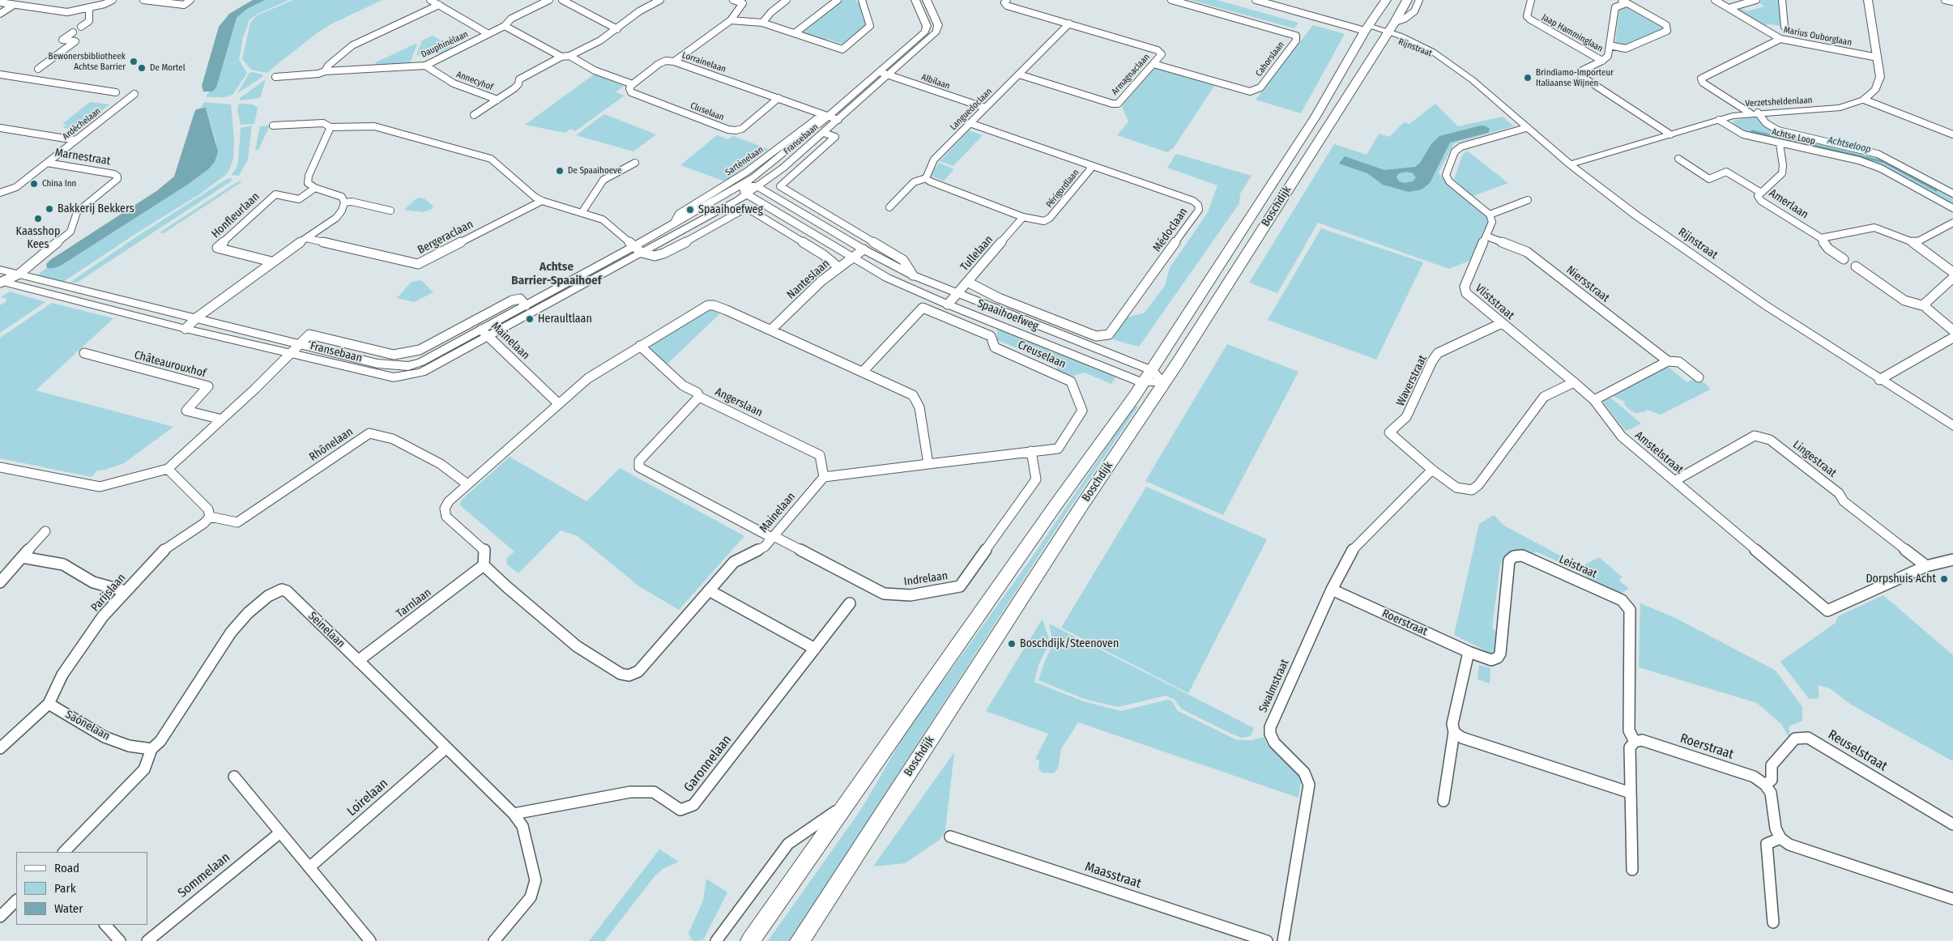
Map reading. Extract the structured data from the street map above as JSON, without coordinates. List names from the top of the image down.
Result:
{
  "streets": {
    "main road": ["Boschdijk"],
    "street": [
      "Jaap Hamminglaan",
      "Marius Ouborglaan",
      "Dauphinélaan",
      "Rijnstraat",
      "Cahorslaan",
      "Lorrainelaan",
      "Armagnaclaan",
      "Annecyhof",
      "Albilaan",
      "Verzetsheldenlaan",
      "Languedoclaan",
      "Cluselaan",
      "Ardèchelaan",
      "Achtse Loop",
      "Fransebaan",
      "Marnestraat",
      "Sartènelaan",
      "Périgordlaan",
      "Amerlaan",
      "Honfleurlaan",
      "Médoclaan",
      "Bergeraclaan",
      "Tullelaan",
      "Nanteslaan",
      "Niersstraat",
      "Vliststraat",
      "Spaaihoefweg",
      "Mainelaan",
      "Creuselaan",
      "Châteaurouxhof",
      "Waverstraat",
      "Angerslaan",
      "Rhônelaan",
      "Amstelstraat",
      "Lingestraat",
      "Leistraat",
      "Indrelaan",
      "Parijslaan",
      "Tarnlaan",
      "Roerstraat",
      "Seinelaan",
      "Swalmstraat",
      "Saônelaan",
      "Reuselstraat",
      "Garonnelaan",
      "Loirelaan",
      "Sommelaan",
      "Maasstraat"
    ]
  },
  "crossings": [
    ["Marius Ouborglaan", "Verzetsheldenlaan"],
    ["Marius Ouborglaan", "Achtse Loop"],
    ["Dauphinélaan", "Annecyhof"],
    ["Rijnstraat", "Verzetsheldenlaan"],
    ["Rijnstraat", "Boschdijk"],
    ["Cahorslaan", "Armagnaclaan"],
    ["Lorrainelaan", "Cluselaan"],
    ["Lorrainelaan", "Fransebaan"],
    ["Lorrainelaan", "Sartènelaan"],
    ["Armagnaclaan", "Languedoclaan"],
    ["Albilaan", "Languedoclaan"],
    ["Albilaan", "Fransebaan"],
    ["Verzetsheldenlaan", "Achtse Loop"],
    ["Languedoclaan", "Périgordlaan"],
    ["Ardèchelaan", "Marnestraat"],
    ["Achtse Loop", "Amerlaan"],
    ["Fransebaan", "Marnestraat"],
    ["Fransebaan", "Sartènelaan"],
    ["Fransebaan", "Spaaihoefweg"],
    ["Fransebaan", "Mainelaan"],
    ["Périgordlaan", "Médoclaan"],
    ["Périgordlaan", "Tullelaan"],
    ["Boschdijk", "Spaaihoefweg"],
    ["Médoclaan", "Spaaihoefweg"],
    ["Tullelaan", "Spaaihoefweg"],
    ["Nanteslaan", "Spaaihoefweg"],
    ["Niersstraat", "Vliststraat"],
    ["Vliststraat", "Waverstraat"],
    ["Vliststraat", "Amstelstraat"],
    ["Mainelaan", "Angerslaan"],
    ["Mainelaan", "Indrelaan"],
    ["Mainelaan", "Tarnlaan"],
    ["Creuselaan", "Indrelaan"],
    ["Waverstraat", "Swalmstraat"],
    ["Angerslaan", "Indrelaan"],
    ["Rhônelaan", "Parijslaan"],
    ["Amstelstraat", "Lingestraat"],
    ["Leistraat", "Roerstraat"],
    ["Parijslaan", "Saônelaan"],
    ["Tarnlaan", "Seinelaan"],
    ["Roerstraat", "Swalmstraat"],
    ["Roerstraat", "Reuselstraat"],
    ["Seinelaan", "Saônelaan"],
    ["Seinelaan", "Garonnelaan"],
    ["Seinelaan", "Loirelaan"]
  ],
  "districts": ["Achtse Barrier-Spaaihoef"],
  "water": ["Achtseloop"],
  "places": [
    "Bewonersbibliotheek Achtse Barrier",
    "De Mortel",
    "Brindiamo-Importeur Italiaanse Wijnen",
    "De Spaaihoeve",
    "China Inn",
    "Bakkerij Bekkers",
    "Spaaihoefweg",
    "Kaasshop Kees",
    "Heraultlaan",
    "Dorpshuis Acht",
    "Boschdijk/Steenoven"
  ],
  "legend": ["Road", "Park", "Water"]
}
